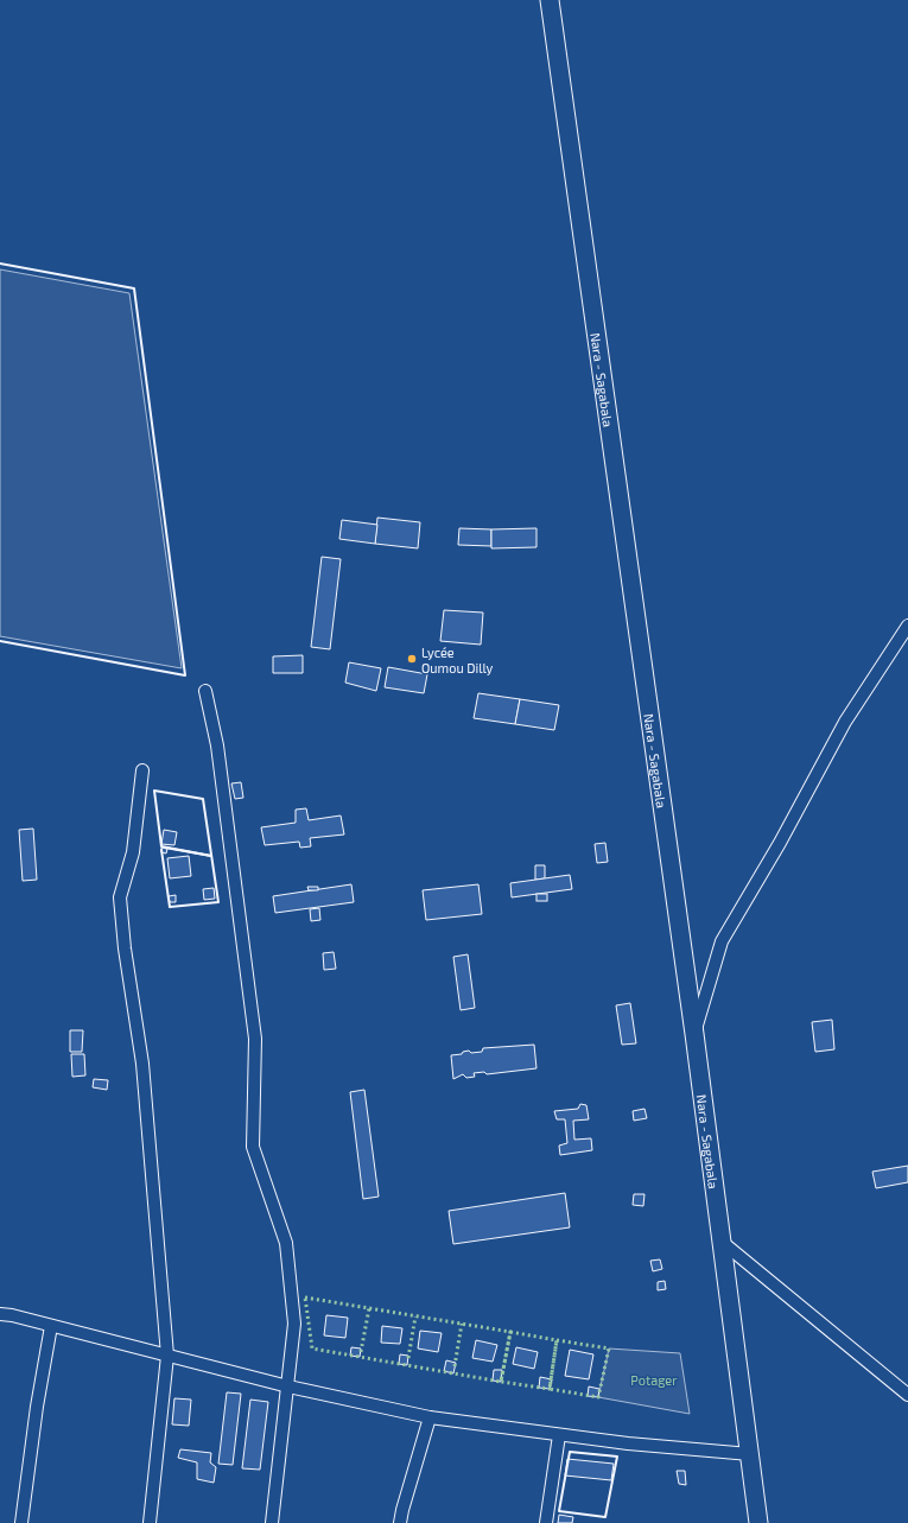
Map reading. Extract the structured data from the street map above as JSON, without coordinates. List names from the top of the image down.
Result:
{
  "streets": {
    "main road": ["Nara - Sagabala"]
  },
  "parks": ["Potager"],
  "places": ["Lycée Oumou Dilly"]
}
